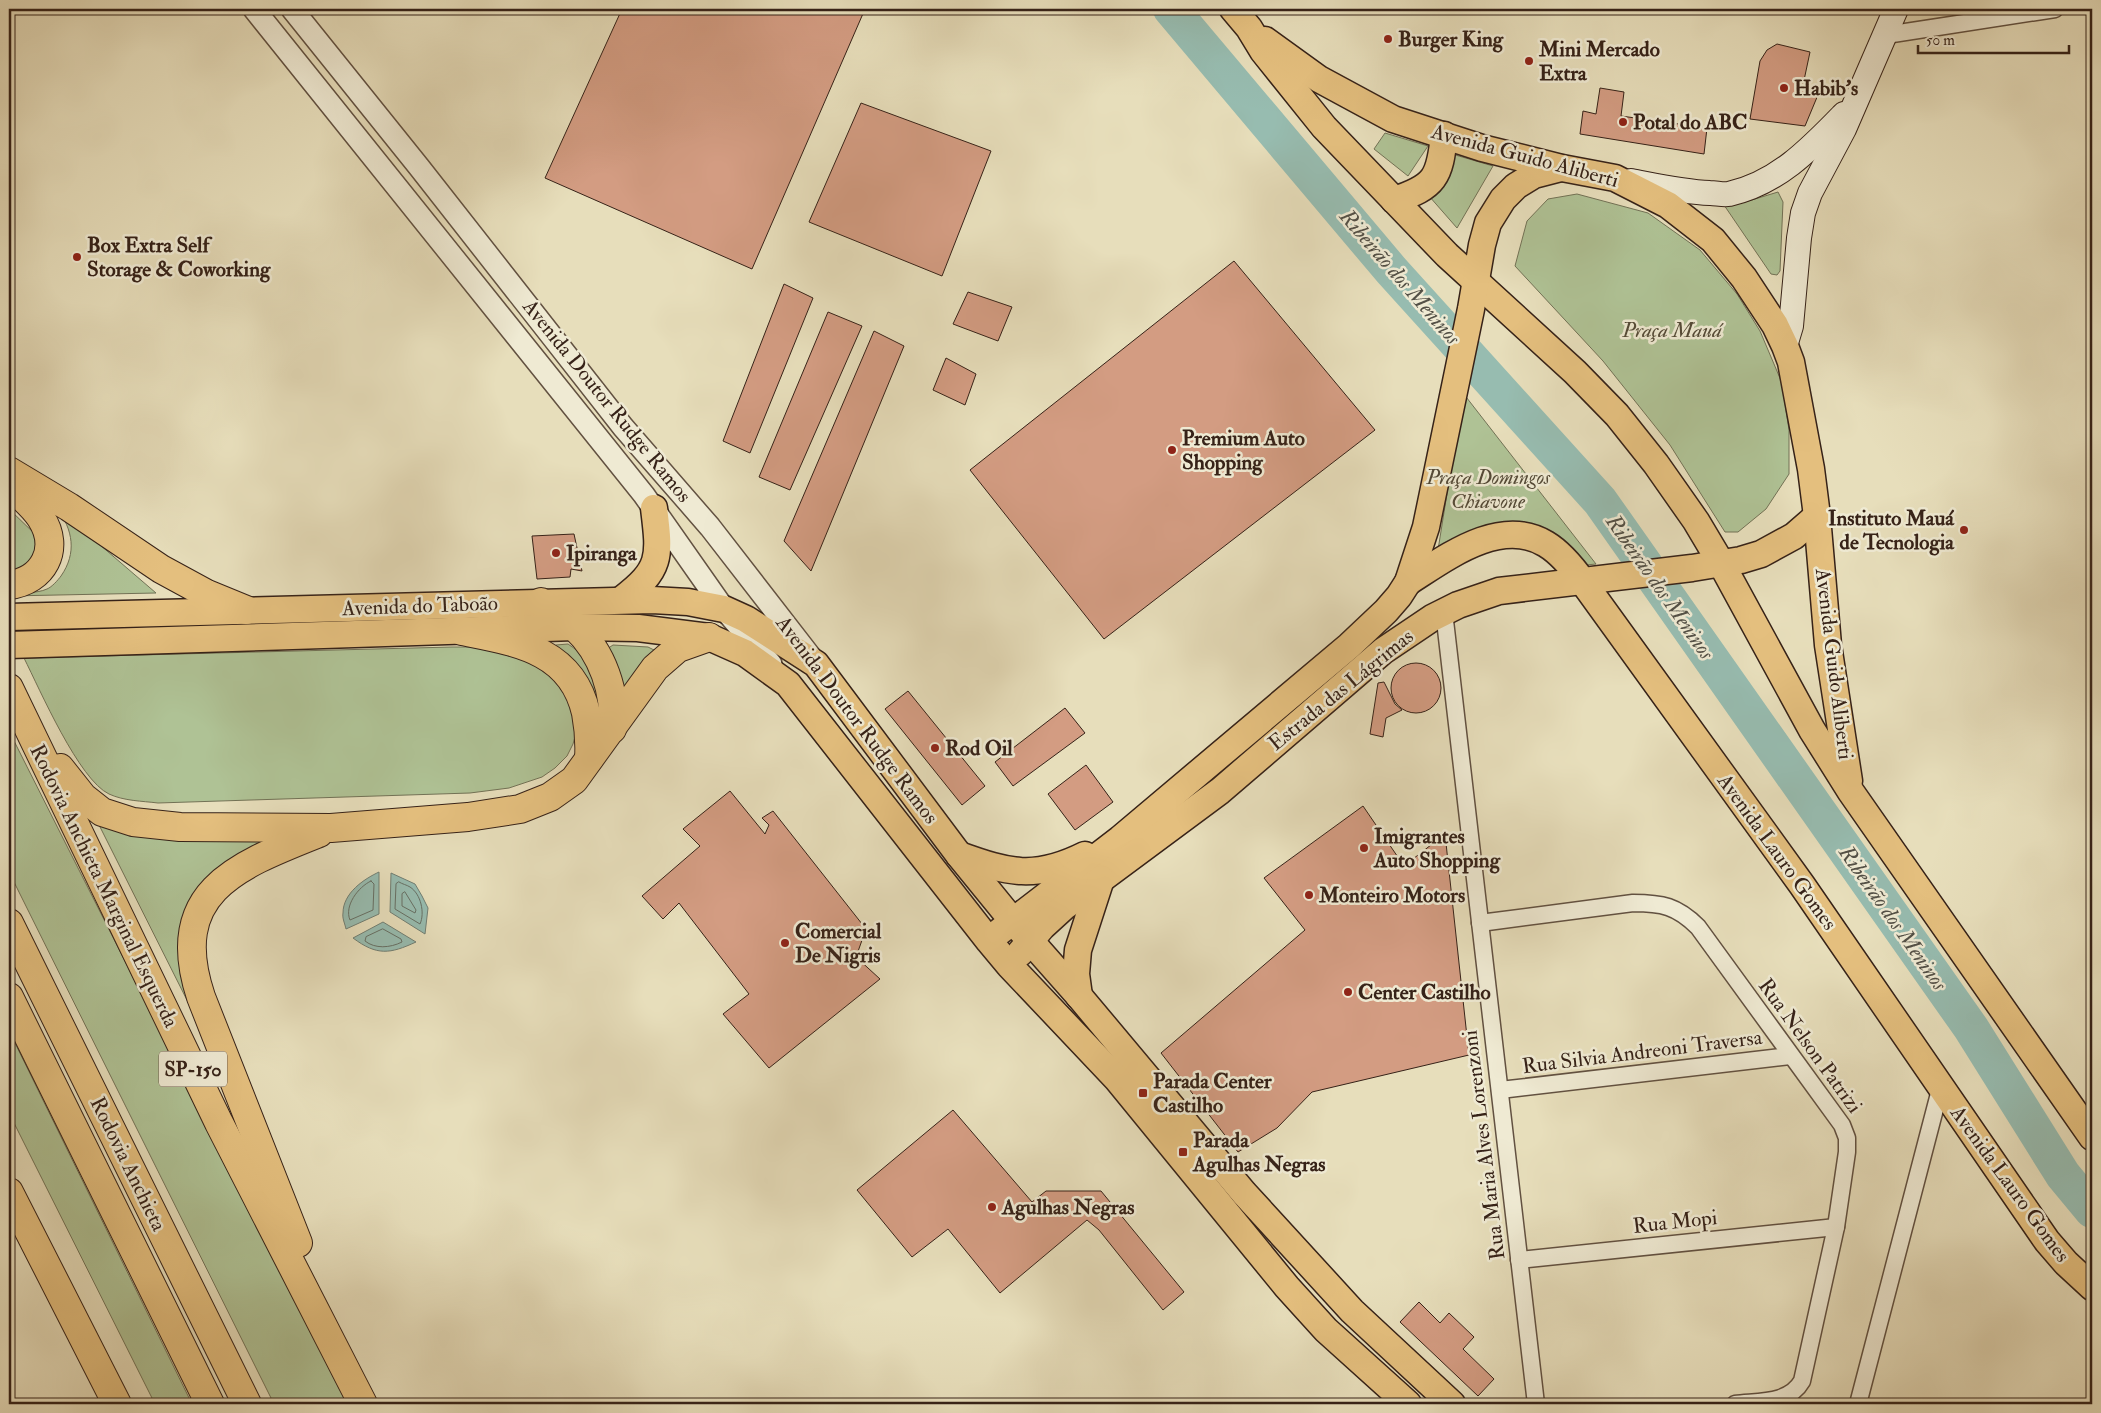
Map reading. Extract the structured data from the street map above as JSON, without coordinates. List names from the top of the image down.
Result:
{
  "streets": {
    "highway": ["Rodovia Anchieta Marginal Esquerda", "SP-150", "Rodovia Anchieta"],
    "main road": [
      "Avenida Guido Aliberti",
      "Avenida Doutor Rudge Ramos",
      "Avenida do Taboão",
      "Estrada das Lágrimas",
      "Avenida Lauro Gomes"
    ],
    "street": [
      "Rua Nelson Patrizi",
      "Rua Silvia Andreoni Traversa",
      "Rua Maria Alves Lorenzoni",
      "Rua Mopi"
    ]
  },
  "crossings": [
    ["Avenida Guido Aliberti", "Estrada das Lágrimas"],
    ["Avenida Doutor Rudge Ramos", "Avenida do Taboão"],
    ["Avenida Doutor Rudge Ramos", "Estrada das Lágrimas"],
    ["Estrada das Lágrimas", "Avenida Lauro Gomes"],
    ["Estrada das Lágrimas", "Rua Maria Alves Lorenzoni"],
    ["Rua Nelson Patrizi", "Rua Silvia Andreoni Traversa"],
    ["Rua Nelson Patrizi", "Rua Maria Alves Lorenzoni"],
    ["Rua Nelson Patrizi", "Rua Mopi"],
    ["Rua Silvia Andreoni Traversa", "Rua Maria Alves Lorenzoni"],
    ["Rua Maria Alves Lorenzoni", "Rua Mopi"]
  ],
  "water": ["Ribeirão dos Meninos"],
  "parks": ["Praça Mauá", "Praça Domingos Chiavone"],
  "places": {
    "other": [
      "Burger King",
      "Mini Mercado Extra",
      "Habib's",
      "Potal do ABC",
      "Box Extra Self Storage & Coworking",
      "Premium Auto Shopping",
      "Instituto Mauá de Tecnologia",
      "Ipiranga",
      "Rod Oil",
      "Imigrantes Auto Shopping",
      "Monteiro Motors",
      "Comercial De Nigris",
      "Center Castilho",
      "Agulhas Negras"
    ],
    "transit": ["Parada Center Castilho", "Parada Agulhas Negras"]
  },
  "scale_bar": "50 m"
}
